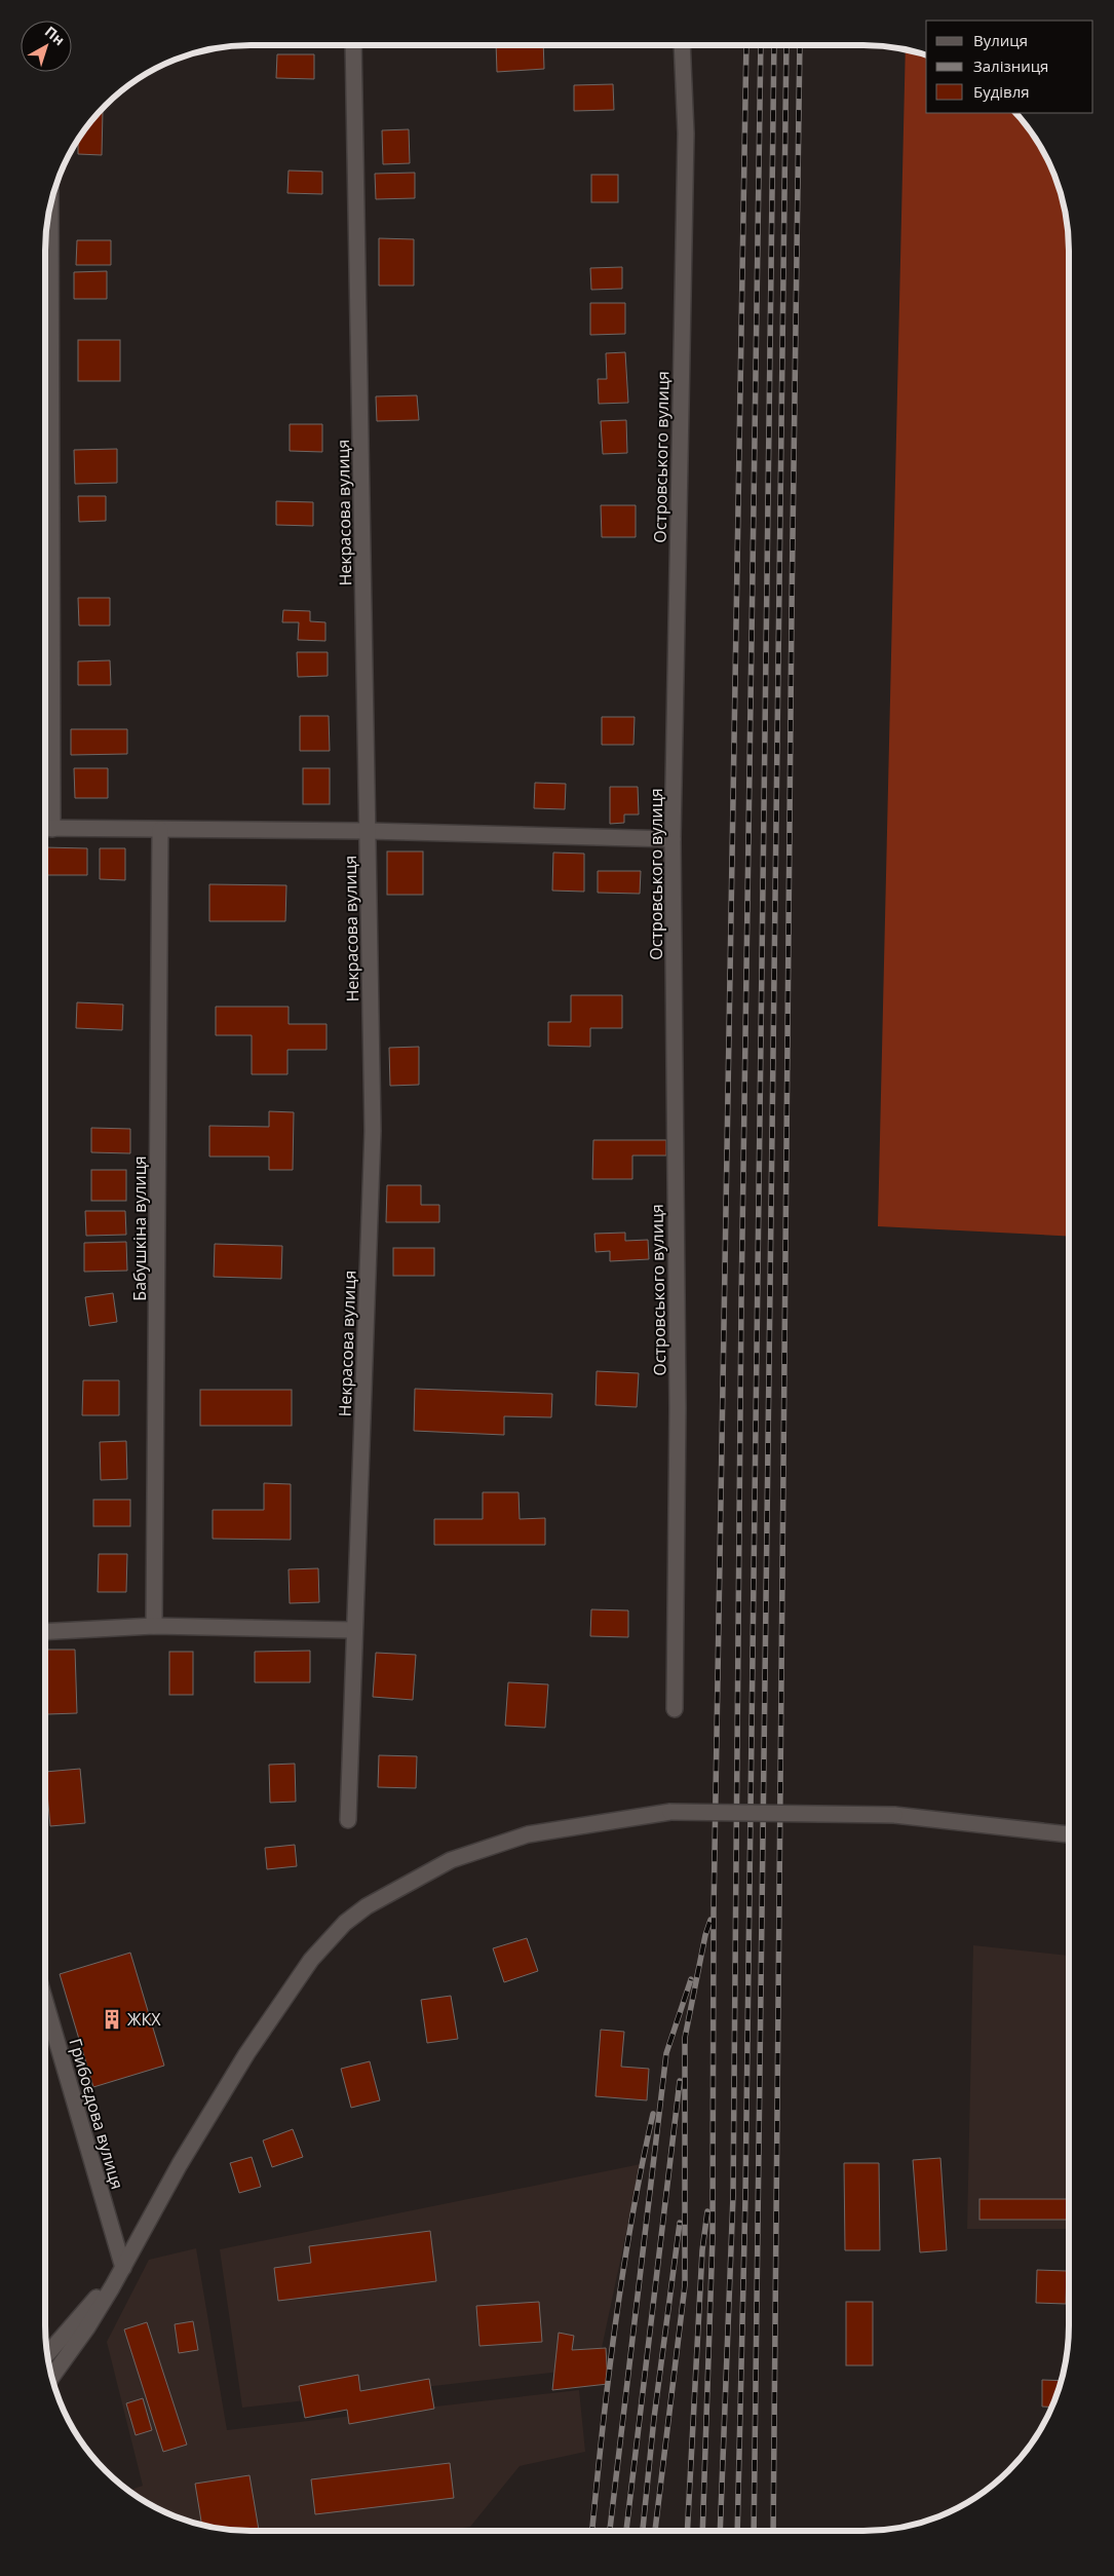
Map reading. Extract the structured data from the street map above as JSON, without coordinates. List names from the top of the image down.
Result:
{
  "streets": {
    "street": [
      "Островського вулиця",
      "Некрасова вулиця",
      "Бабушкіна вулиця",
      "Грибоєдова вулиця"
    ]
  },
  "places": {
    "building": ["ЖКХ"]
  },
  "legend": ["Вулиця", "Залізниця", "Будівля"],
  "north": "top right"
}
